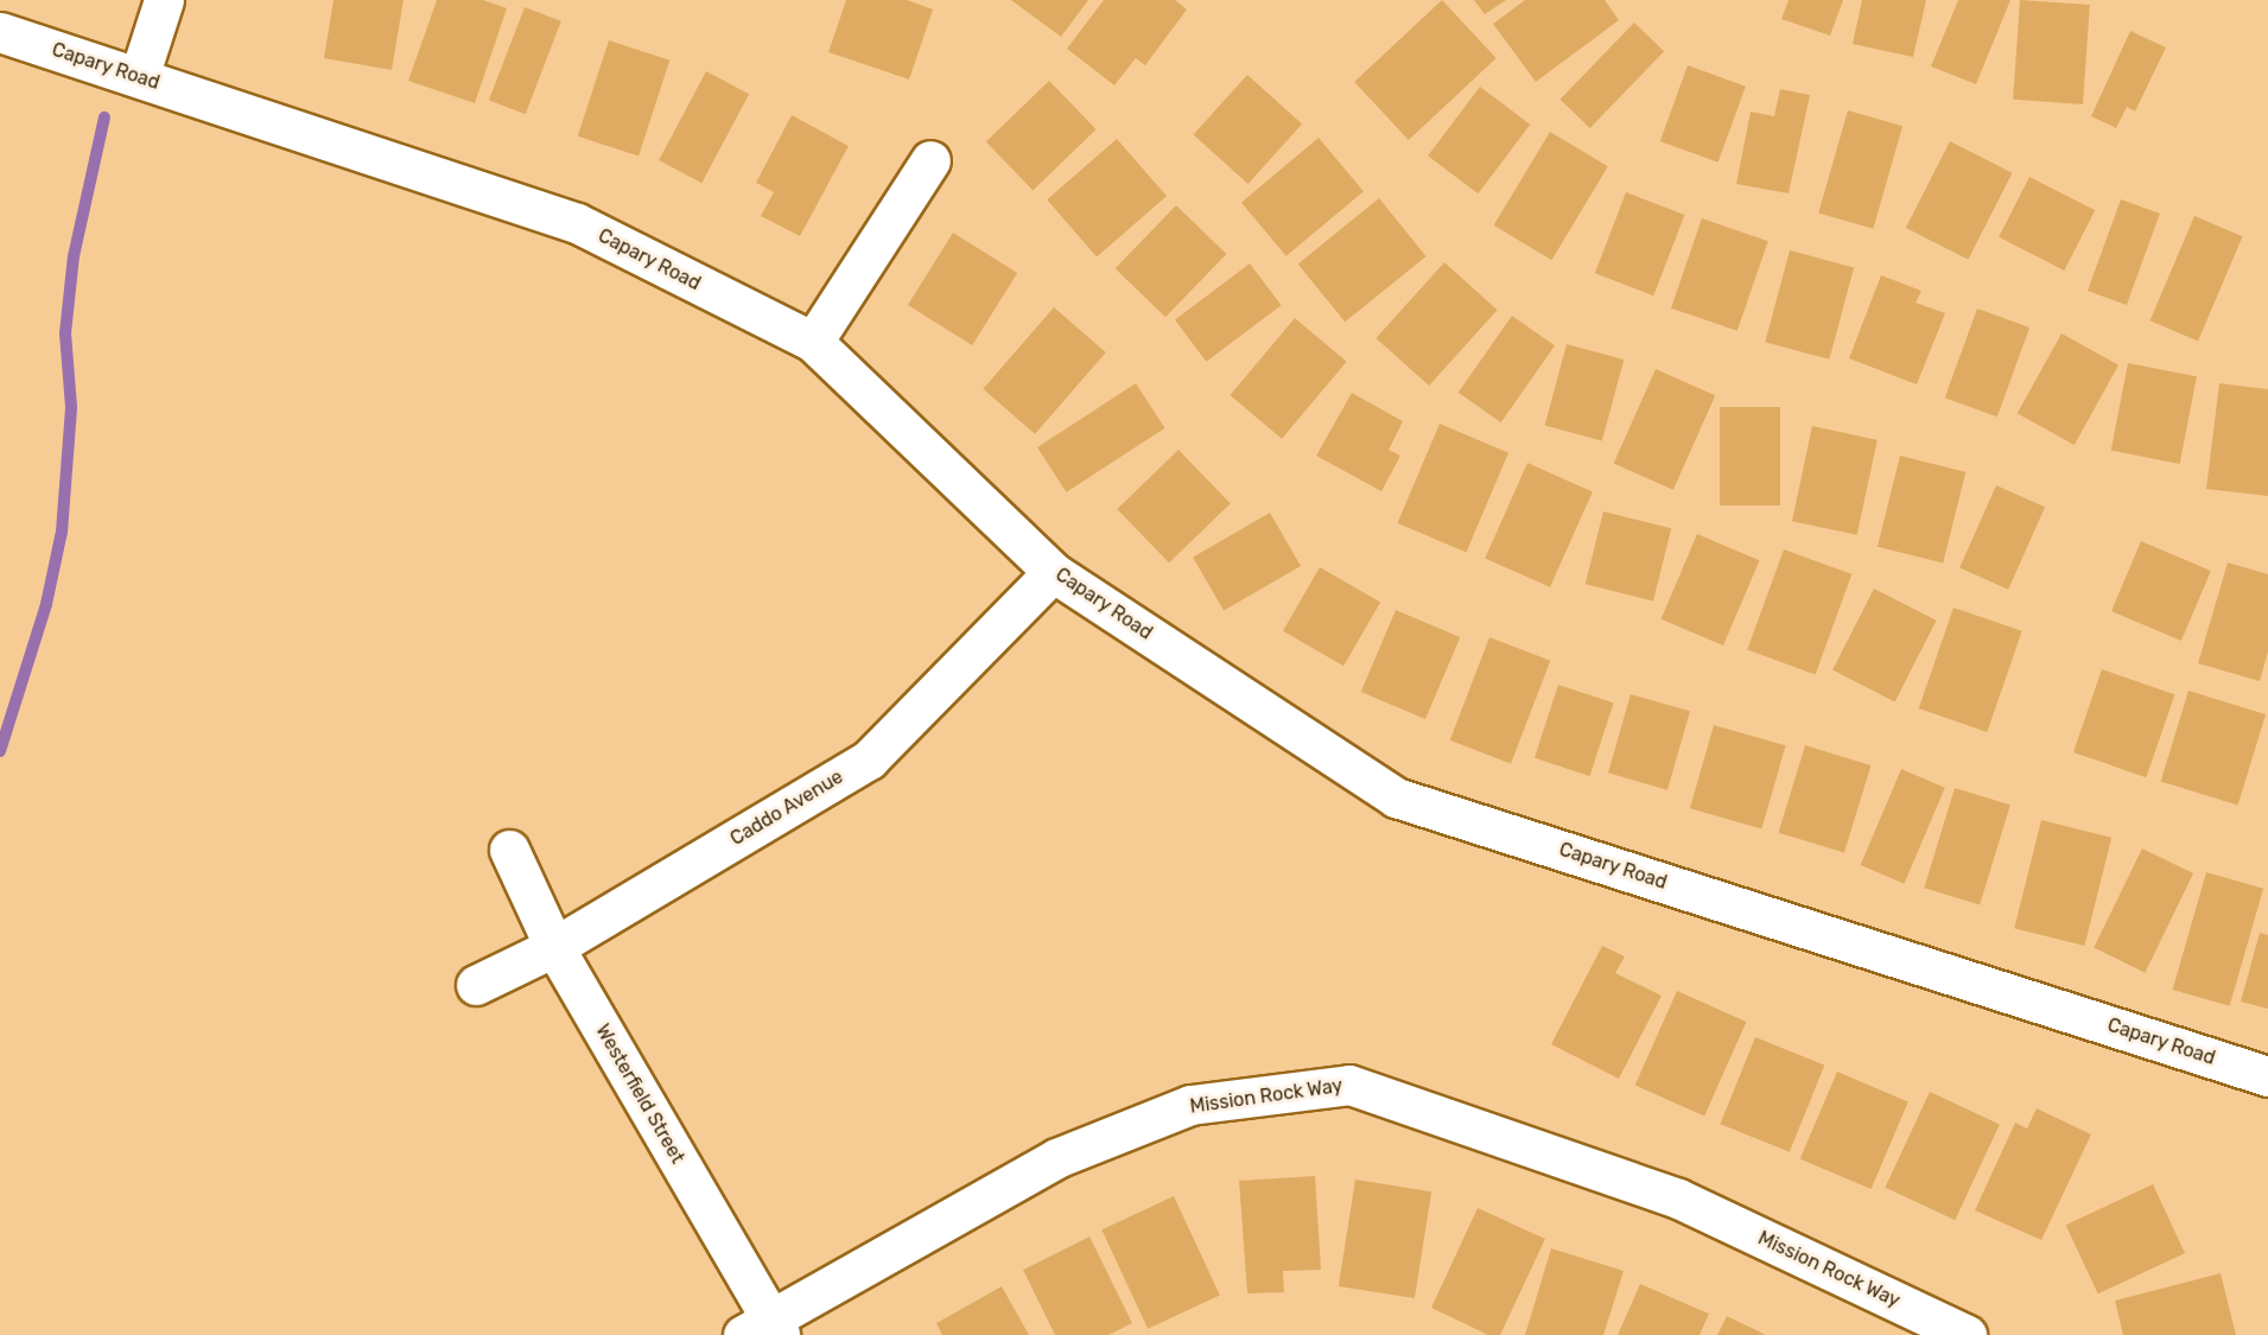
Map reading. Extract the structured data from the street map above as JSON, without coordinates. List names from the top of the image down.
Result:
{
  "streets": {
    "street": [
      "Capary Road",
      "Caddo Avenue",
      "Westerfield Street",
      "Mission Rock Way"
    ]
  },
  "crossings": [
    ["Capary Road", "Caddo Avenue"],
    ["Caddo Avenue", "Westerfield Street"],
    ["Westerfield Street", "Mission Rock Way"]
  ]
}
